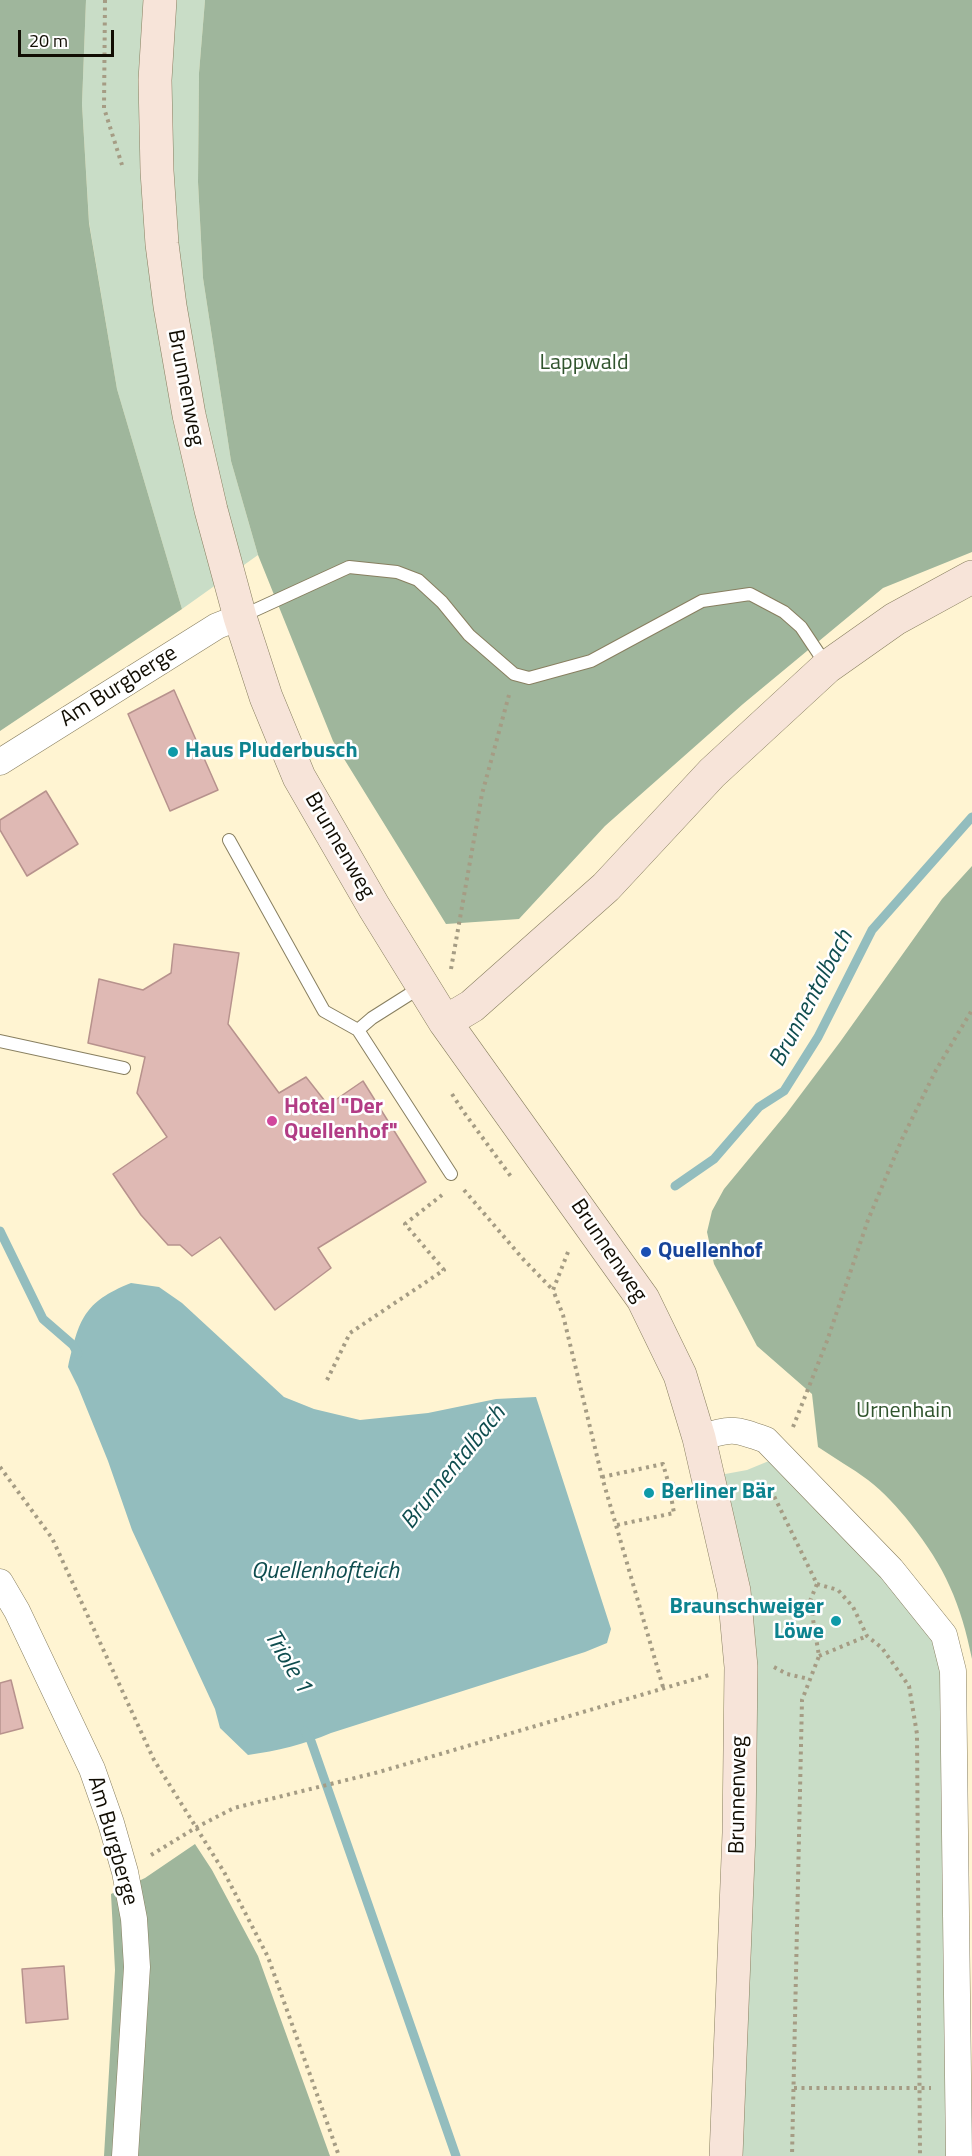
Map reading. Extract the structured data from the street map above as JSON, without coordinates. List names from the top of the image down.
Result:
{
  "streets": {
    "main road": ["Brunnenweg"],
    "street": ["Am Burgberge"]
  },
  "crossings": [
    ["Brunnenweg", "Am Burgberge"]
  ],
  "water": ["Brunnentalbach", "Quellenhofteich", "Triole 1"],
  "parks": ["Lappwald", "Urnenhain"],
  "places": [
    "Haus Pluderbusch",
    "Hotel \"Der Quellenhof\"",
    "Quellenhof",
    "Berliner Bär",
    "Braunschweiger Löwe"
  ],
  "scale_bar": "20 m"
}
